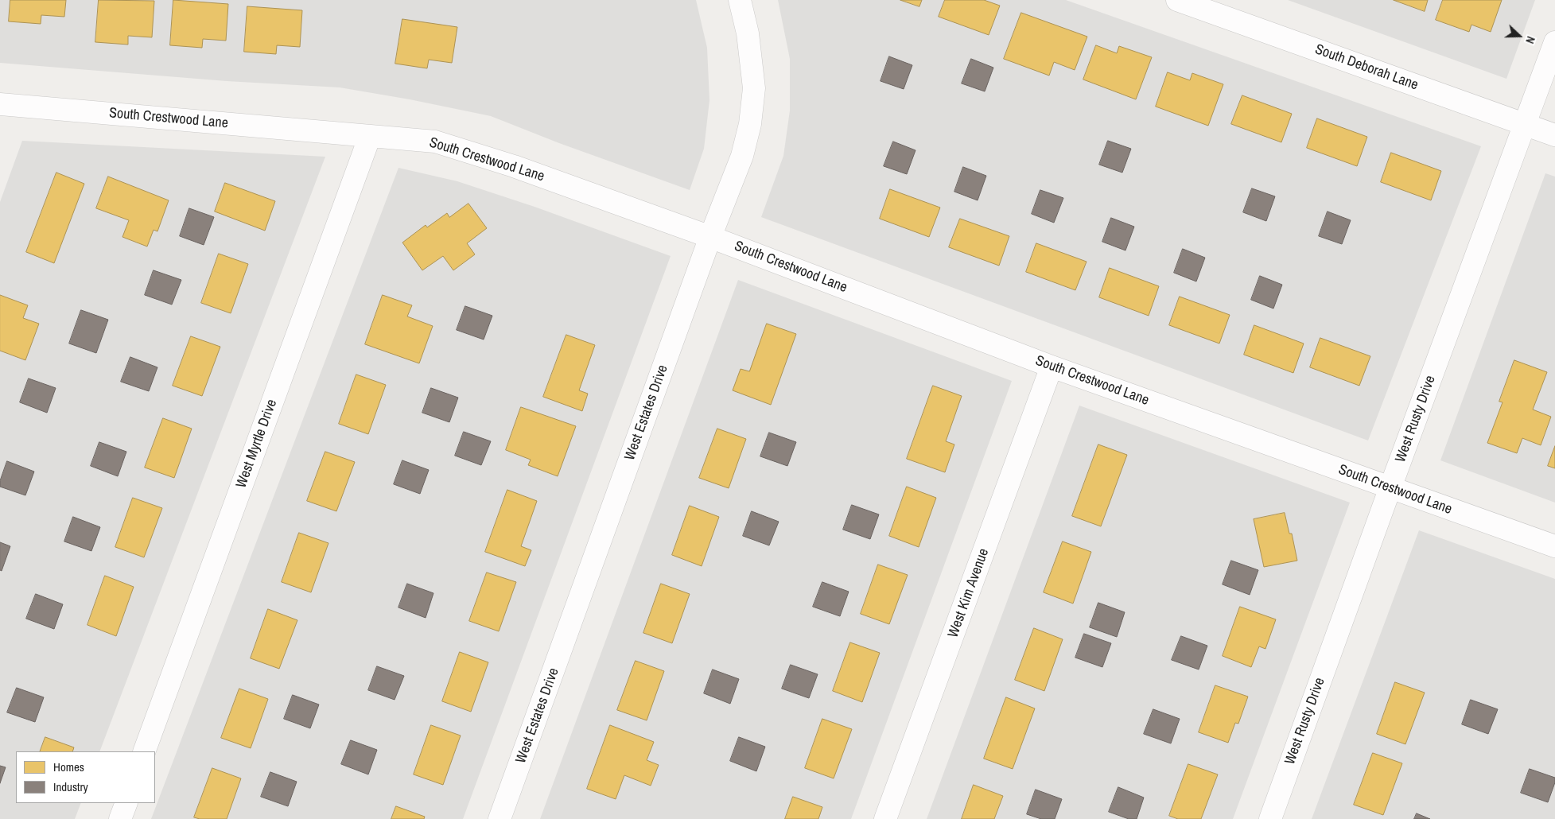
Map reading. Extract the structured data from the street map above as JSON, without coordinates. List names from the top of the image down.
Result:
{
  "streets": {
    "street": [
      "South Deborah Lane",
      "South Crestwood Lane",
      "West Estates Drive",
      "West Rusty Drive",
      "West Myrtle Drive",
      "West Kim Avenue"
    ]
  },
  "crossings": [
    ["South Deborah Lane", "West Rusty Drive"],
    ["South Crestwood Lane", "West Estates Drive"],
    ["South Crestwood Lane", "West Rusty Drive"],
    ["South Crestwood Lane", "West Myrtle Drive"],
    ["South Crestwood Lane", "West Kim Avenue"]
  ],
  "legend": ["Homes", "Industry"],
  "north": "right"
}
